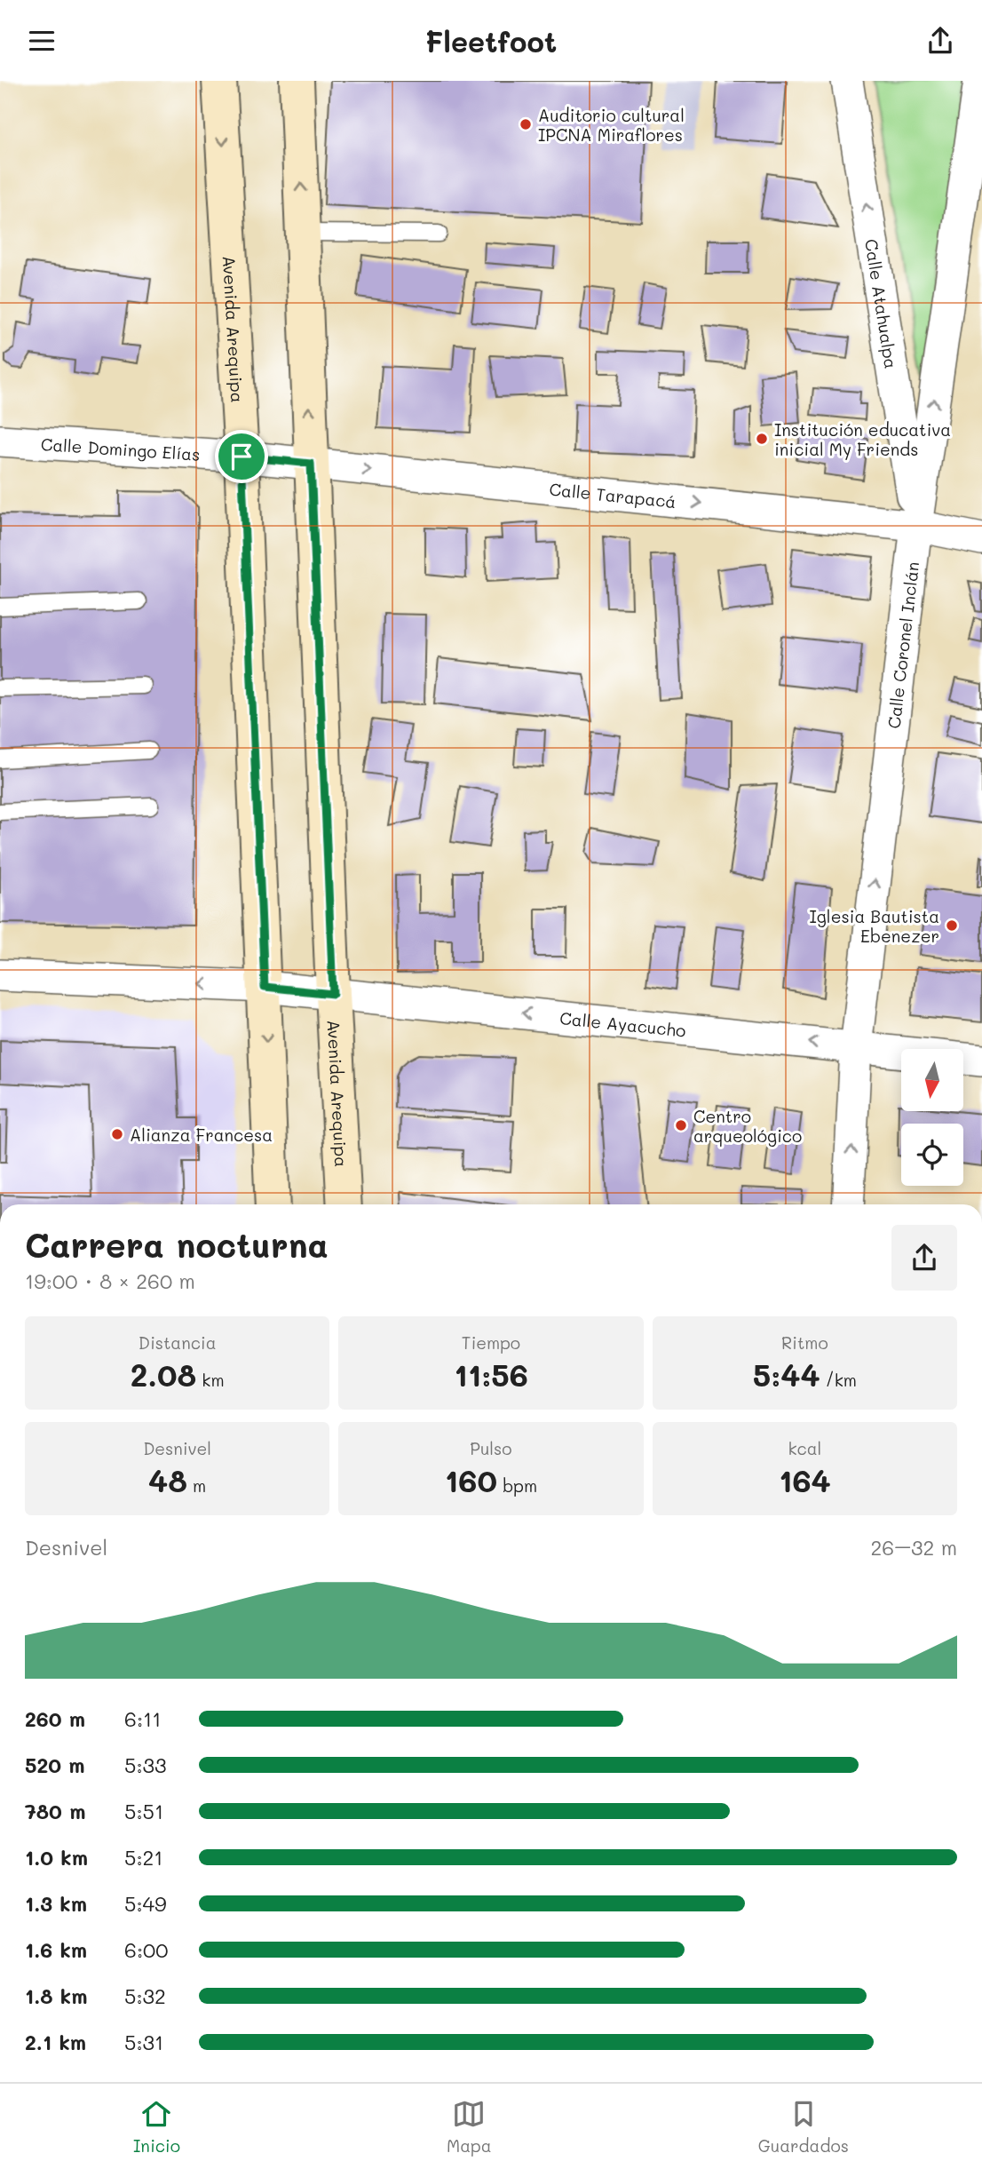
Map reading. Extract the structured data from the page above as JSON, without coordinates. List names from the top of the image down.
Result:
{
  "streets": {
    "main road": ["Avenida Arequipa"],
    "street": [
      "Calle Atahualpa",
      "Calle Domingo Elías",
      "Calle Tarapacá",
      "Calle Coronel Inclán",
      "Calle Ayacucho"
    ]
  },
  "crossings": [
    ["Calle Atahualpa", "Calle Tarapacá"],
    ["Calle Atahualpa", "Calle Coronel Inclán"],
    ["Avenida Arequipa", "Calle Domingo Elías"],
    ["Avenida Arequipa", "Calle Tarapacá"],
    ["Avenida Arequipa", "Calle Ayacucho"],
    ["Calle Domingo Elías", "Calle Tarapacá"],
    ["Calle Tarapacá", "Calle Coronel Inclán"],
    ["Calle Coronel Inclán", "Calle Ayacucho"]
  ],
  "one_way": [
    "Calle Atahualpa",
    "Calle Tarapacá",
    "Calle Coronel Inclán",
    "Calle Ayacucho"
  ],
  "places": [
    "Auditorio cultural IPCNA Miraflores",
    "Institución educativa inicial My Friends",
    "Iglesia Bautista Ebenezer",
    "Centro arqueológico",
    "Alianza Francesa"
  ],
  "north": "bottom",
  "page": {
    "header": "Fleetfoot",
    "heading": ["Carrera nocturna", "19:00 · 8 × 260 m"],
    "stats": [
      ["Distancia", "2.08 km"],
      ["Tiempo", "11:56"],
      ["Ritmo", "5:44 /km"],
      ["Desnivel", "48 m"],
      ["Pulso", "160 bpm"],
      ["kcal", "164"]
    ],
    "chart": ["Desnivel", "26–32 m"],
    "list": [
      {
        "name": "260 m",
        "note": "6:11"
      },
      {
        "name": "520 m",
        "note": "5:33"
      },
      {
        "name": "780 m",
        "note": "5:51"
      },
      {
        "name": "1.0 km",
        "note": "5:21"
      },
      {
        "name": "1.3 km",
        "note": "5:49"
      },
      {
        "name": "1.6 km",
        "note": "6:00"
      },
      {
        "name": "1.8 km",
        "note": "5:32"
      },
      {
        "name": "2.1 km",
        "note": "5:31"
      }
    ],
    "tabs": ["Inicio", "Mapa", "Guardados"]
  }
}
